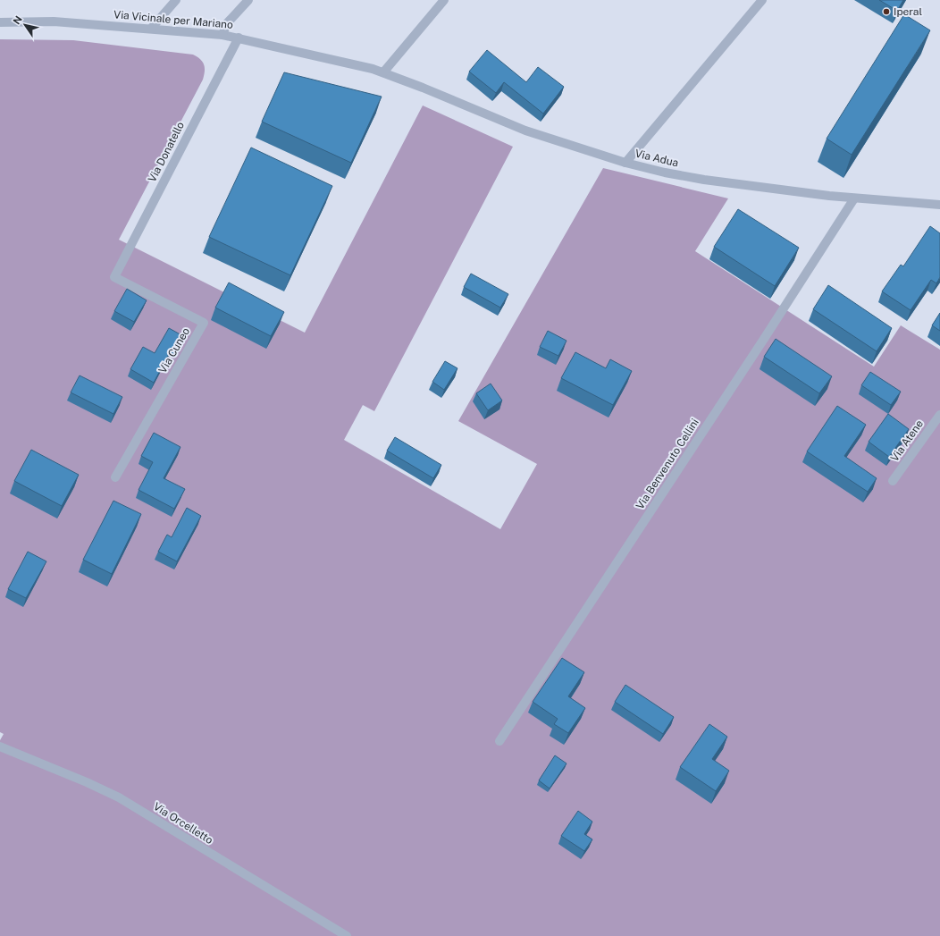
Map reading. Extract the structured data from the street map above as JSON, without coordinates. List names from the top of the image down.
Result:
{
  "streets": {
    "street": [
      "Via Vicinale per Mariano",
      "Via Donatello",
      "Via Adua",
      "Via Cuneo",
      "Via Atene",
      "Via Benvenuto Cellini",
      "Via Orcelletto"
    ]
  },
  "crossings": [
    ["Via Vicinale per Mariano", "Via Donatello"],
    ["Via Vicinale per Mariano", "Via Adua"],
    ["Via Donatello", "Via Cuneo"],
    ["Via Adua", "Via Benvenuto Cellini"]
  ],
  "places": ["Iperal"],
  "north": "top left"
}
